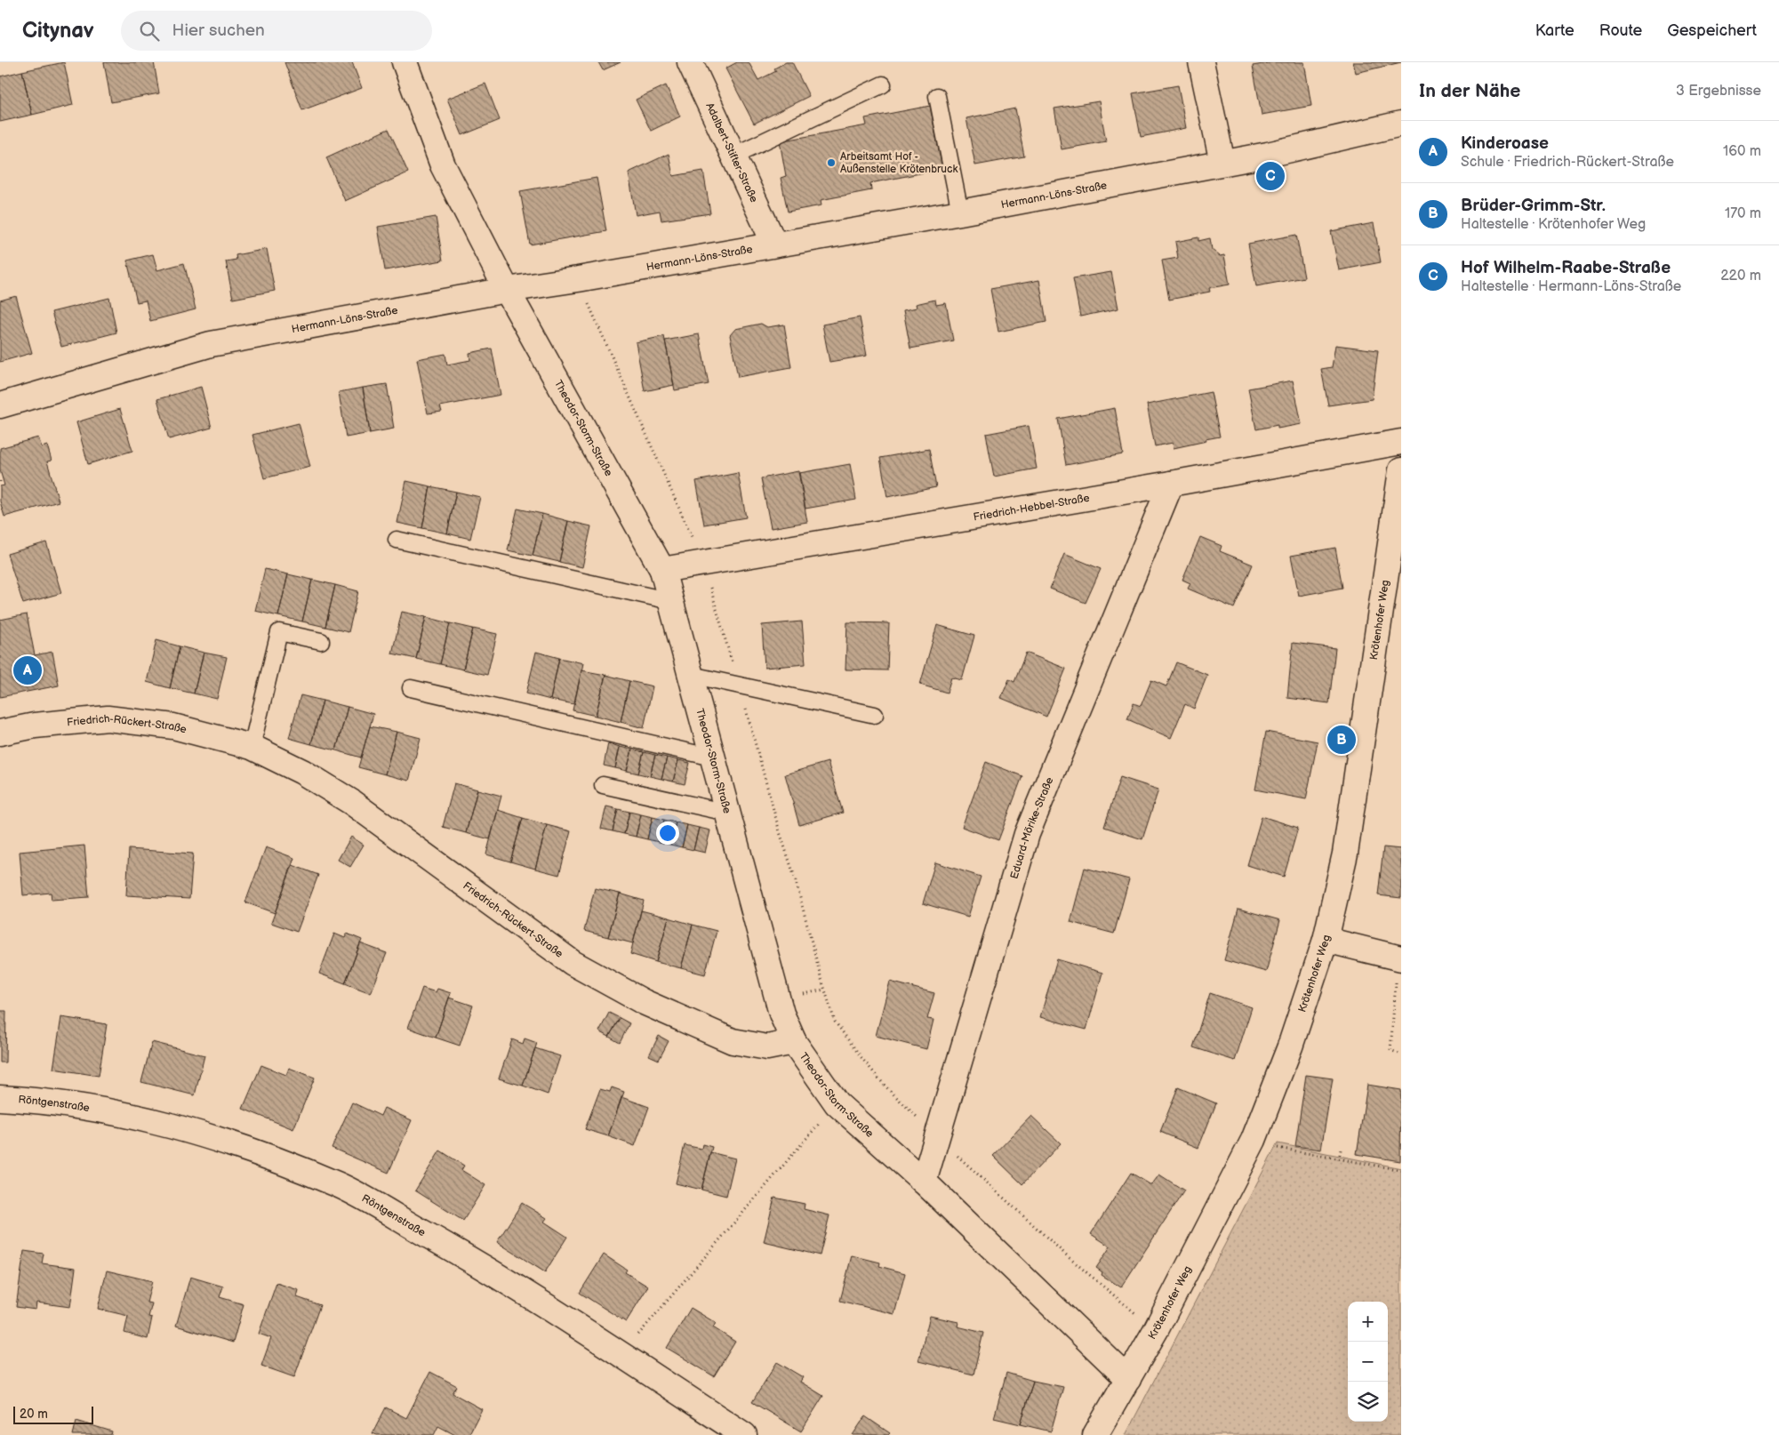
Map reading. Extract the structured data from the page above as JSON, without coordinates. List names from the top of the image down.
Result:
{
  "streets": {
    "street": [
      "Adalbert-Stifter-Straße",
      "Hermann-Löns-Straße",
      "Theodor-Storm-Straße",
      "Friedrich-Hebbel-Straße",
      "Krötenhofer Weg",
      "Friedrich-Rückert-Straße",
      "Eduard-Mörike-Straße",
      "Röntgenstraße"
    ]
  },
  "crossings": [
    ["Adalbert-Stifter-Straße", "Hermann-Löns-Straße"],
    ["Hermann-Löns-Straße", "Theodor-Storm-Straße"],
    ["Theodor-Storm-Straße", "Friedrich-Hebbel-Straße"],
    ["Theodor-Storm-Straße", "Krötenhofer Weg"],
    ["Theodor-Storm-Straße", "Friedrich-Rückert-Straße"],
    ["Theodor-Storm-Straße", "Eduard-Mörike-Straße"],
    ["Friedrich-Hebbel-Straße", "Eduard-Mörike-Straße"]
  ],
  "places": ["Arbeitsamt Hof - Außenstelle Krötenbruck"],
  "scale_bar": "20 m",
  "page": {
    "header": "Citynav",
    "search": "Hier suchen",
    "nav": ["Karte", "Route", "Gespeichert"],
    "heading": ["In der Nähe", "3 Ergebnisse"],
    "list": [
      {
        "mark": "A",
        "name": "Kinderoase",
        "note": "Schule · Friedrich-Rückert-Straße",
        "value": "160 m"
      },
      {
        "mark": "B",
        "name": "Brüder-Grimm-Str.",
        "note": "Haltestelle · Krötenhofer Weg",
        "value": "170 m"
      },
      {
        "mark": "C",
        "name": "Hof Wilhelm-Raabe-Straße",
        "note": "Haltestelle · Hermann-Löns-Straße",
        "value": "220 m"
      }
    ],
    "pins": ["C", "A", "B"],
    "map_buttons": ["+", "−"],
    "scale": "20 m"
  }
}
